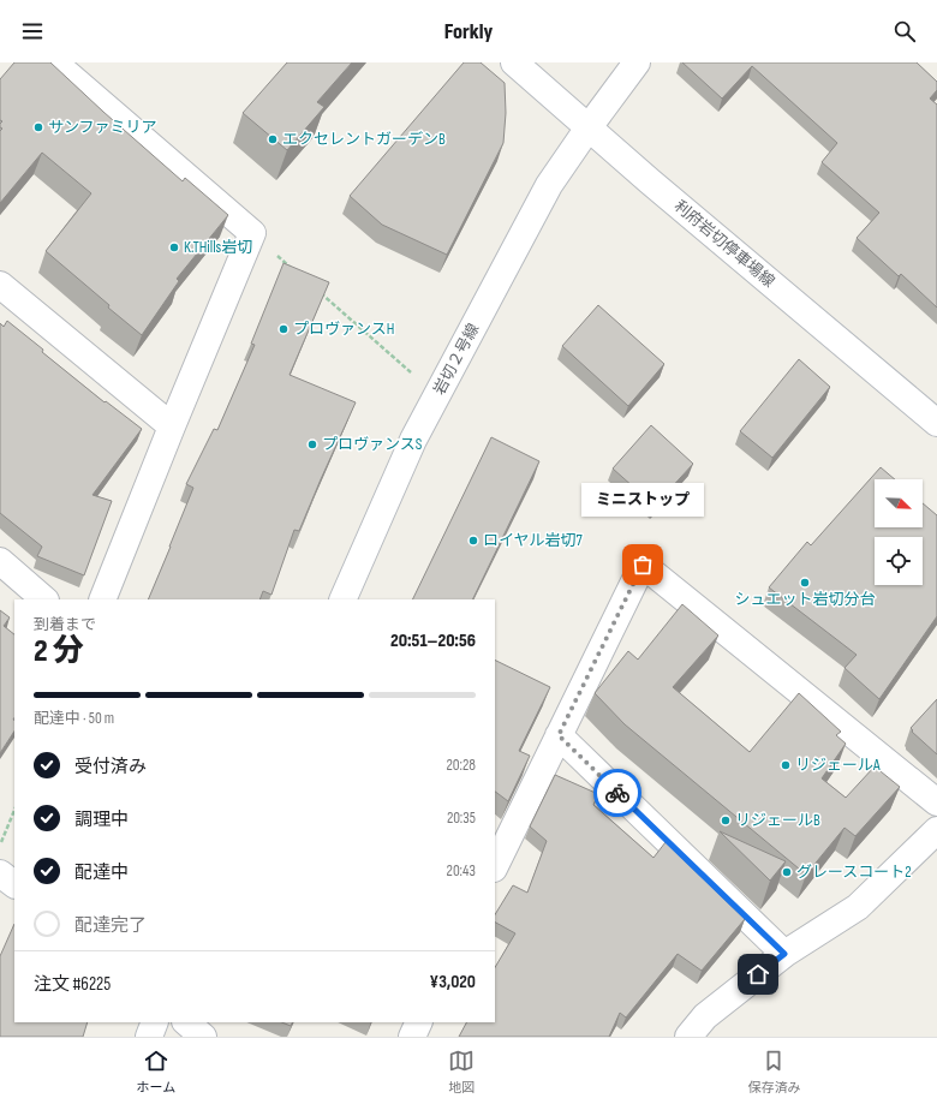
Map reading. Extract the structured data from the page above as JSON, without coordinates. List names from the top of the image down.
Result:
{
  "streets": {
    "street": ["利府岩切停車場線", "岩切２号線"]
  },
  "crossings": [
    ["利府岩切停車場線", "岩切２号線"]
  ],
  "places": [
    "サンファミリア",
    "エクセレントガーデンB",
    "K.THills岩切",
    "プロヴァンスH",
    "プロヴァンスS",
    "ロイヤル岩切7",
    "ミニストップ",
    "シュエット岩切分台",
    "リジェールA",
    "リジェールB",
    "グレースコート2"
  ],
  "north": "bottom right",
  "page": {
    "header": "Forkly",
    "bubble": "ミニストップ",
    "heading": ["2 分", "到着まで", "20:51–20:56"],
    "panel": ["注文 #6225", "¥3,020"],
    "bar": "配達中 · 50 m",
    "list": [
      ["受付済み", "20:28"],
      ["調理中", "20:35"],
      ["配達中", "20:43"],
      "配達完了"
    ],
    "tabs": ["ホーム", "地図", "保存済み"]
  }
}
